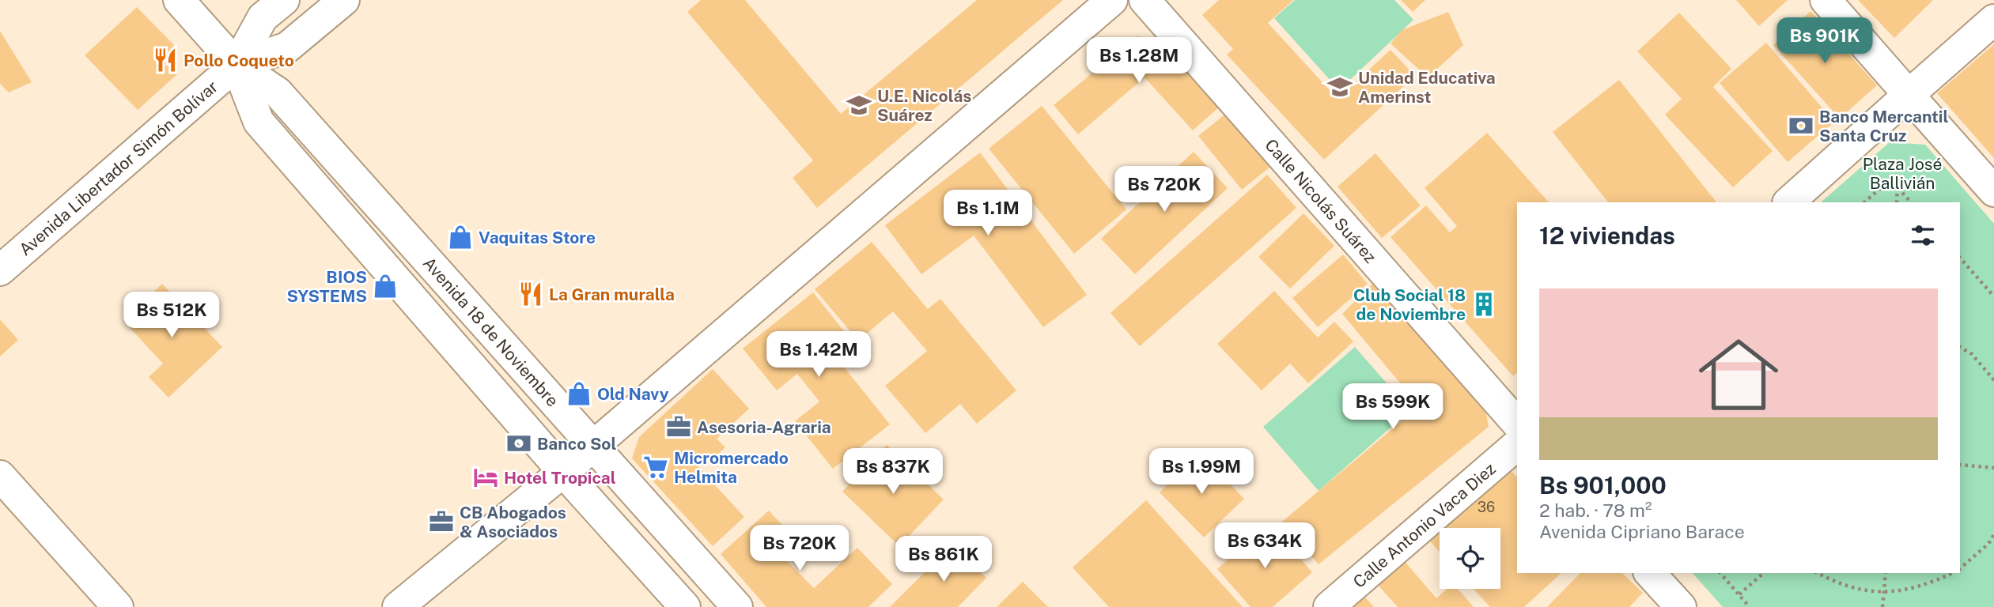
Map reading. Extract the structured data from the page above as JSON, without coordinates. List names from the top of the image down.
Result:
{
  "streets": {
    "street": [
      "Avenida Libertador Simón Bolívar",
      "Calle Nicolás Suárez",
      "Avenida 18 de Noviembre",
      "Calle Antonio Vaca Diez"
    ]
  },
  "crossings": [
    ["Avenida Libertador Simón Bolívar", "Avenida 18 de Noviembre"]
  ],
  "parks": ["Plaza José Ballivián"],
  "places": {
    "restaurant": ["Pollo Coqueto", "La Gran muralla"],
    "school or university": ["Unidad Educativa Amerinst", "U.E. Nicolás Suárez"],
    "bank": ["Banco Mercantil Santa Cruz", "Banco Sol"],
    "shop": ["Vaquitas Store", "BIOS SYSTEMS", "Old Navy"],
    "building": ["Club Social 18 de Noviembre"],
    "office": ["Asesoria-Agraria", "CB Abogados & Asociados"],
    "supermarket": ["Micromercado Helmita"],
    "hotel": ["Hotel Tropical"]
  },
  "house_numbers": ["36"],
  "page": {
    "price": [
      "Bs 901K",
      "Bs 1.28M",
      "Bs 720K",
      "Bs 1.1M",
      "Bs 512K",
      "Bs 1.42M",
      "Bs 599K",
      "Bs 837K",
      "Bs 1.99M",
      "Bs 634K",
      "Bs 720K",
      "Bs 861K"
    ],
    "heading": "12 viviendas",
    "list": [
      {
        "name": "Bs 901,000",
        "note": "2 hab. · 78 m² · Avenida Cipriano Barace"
      }
    ]
  }
}
